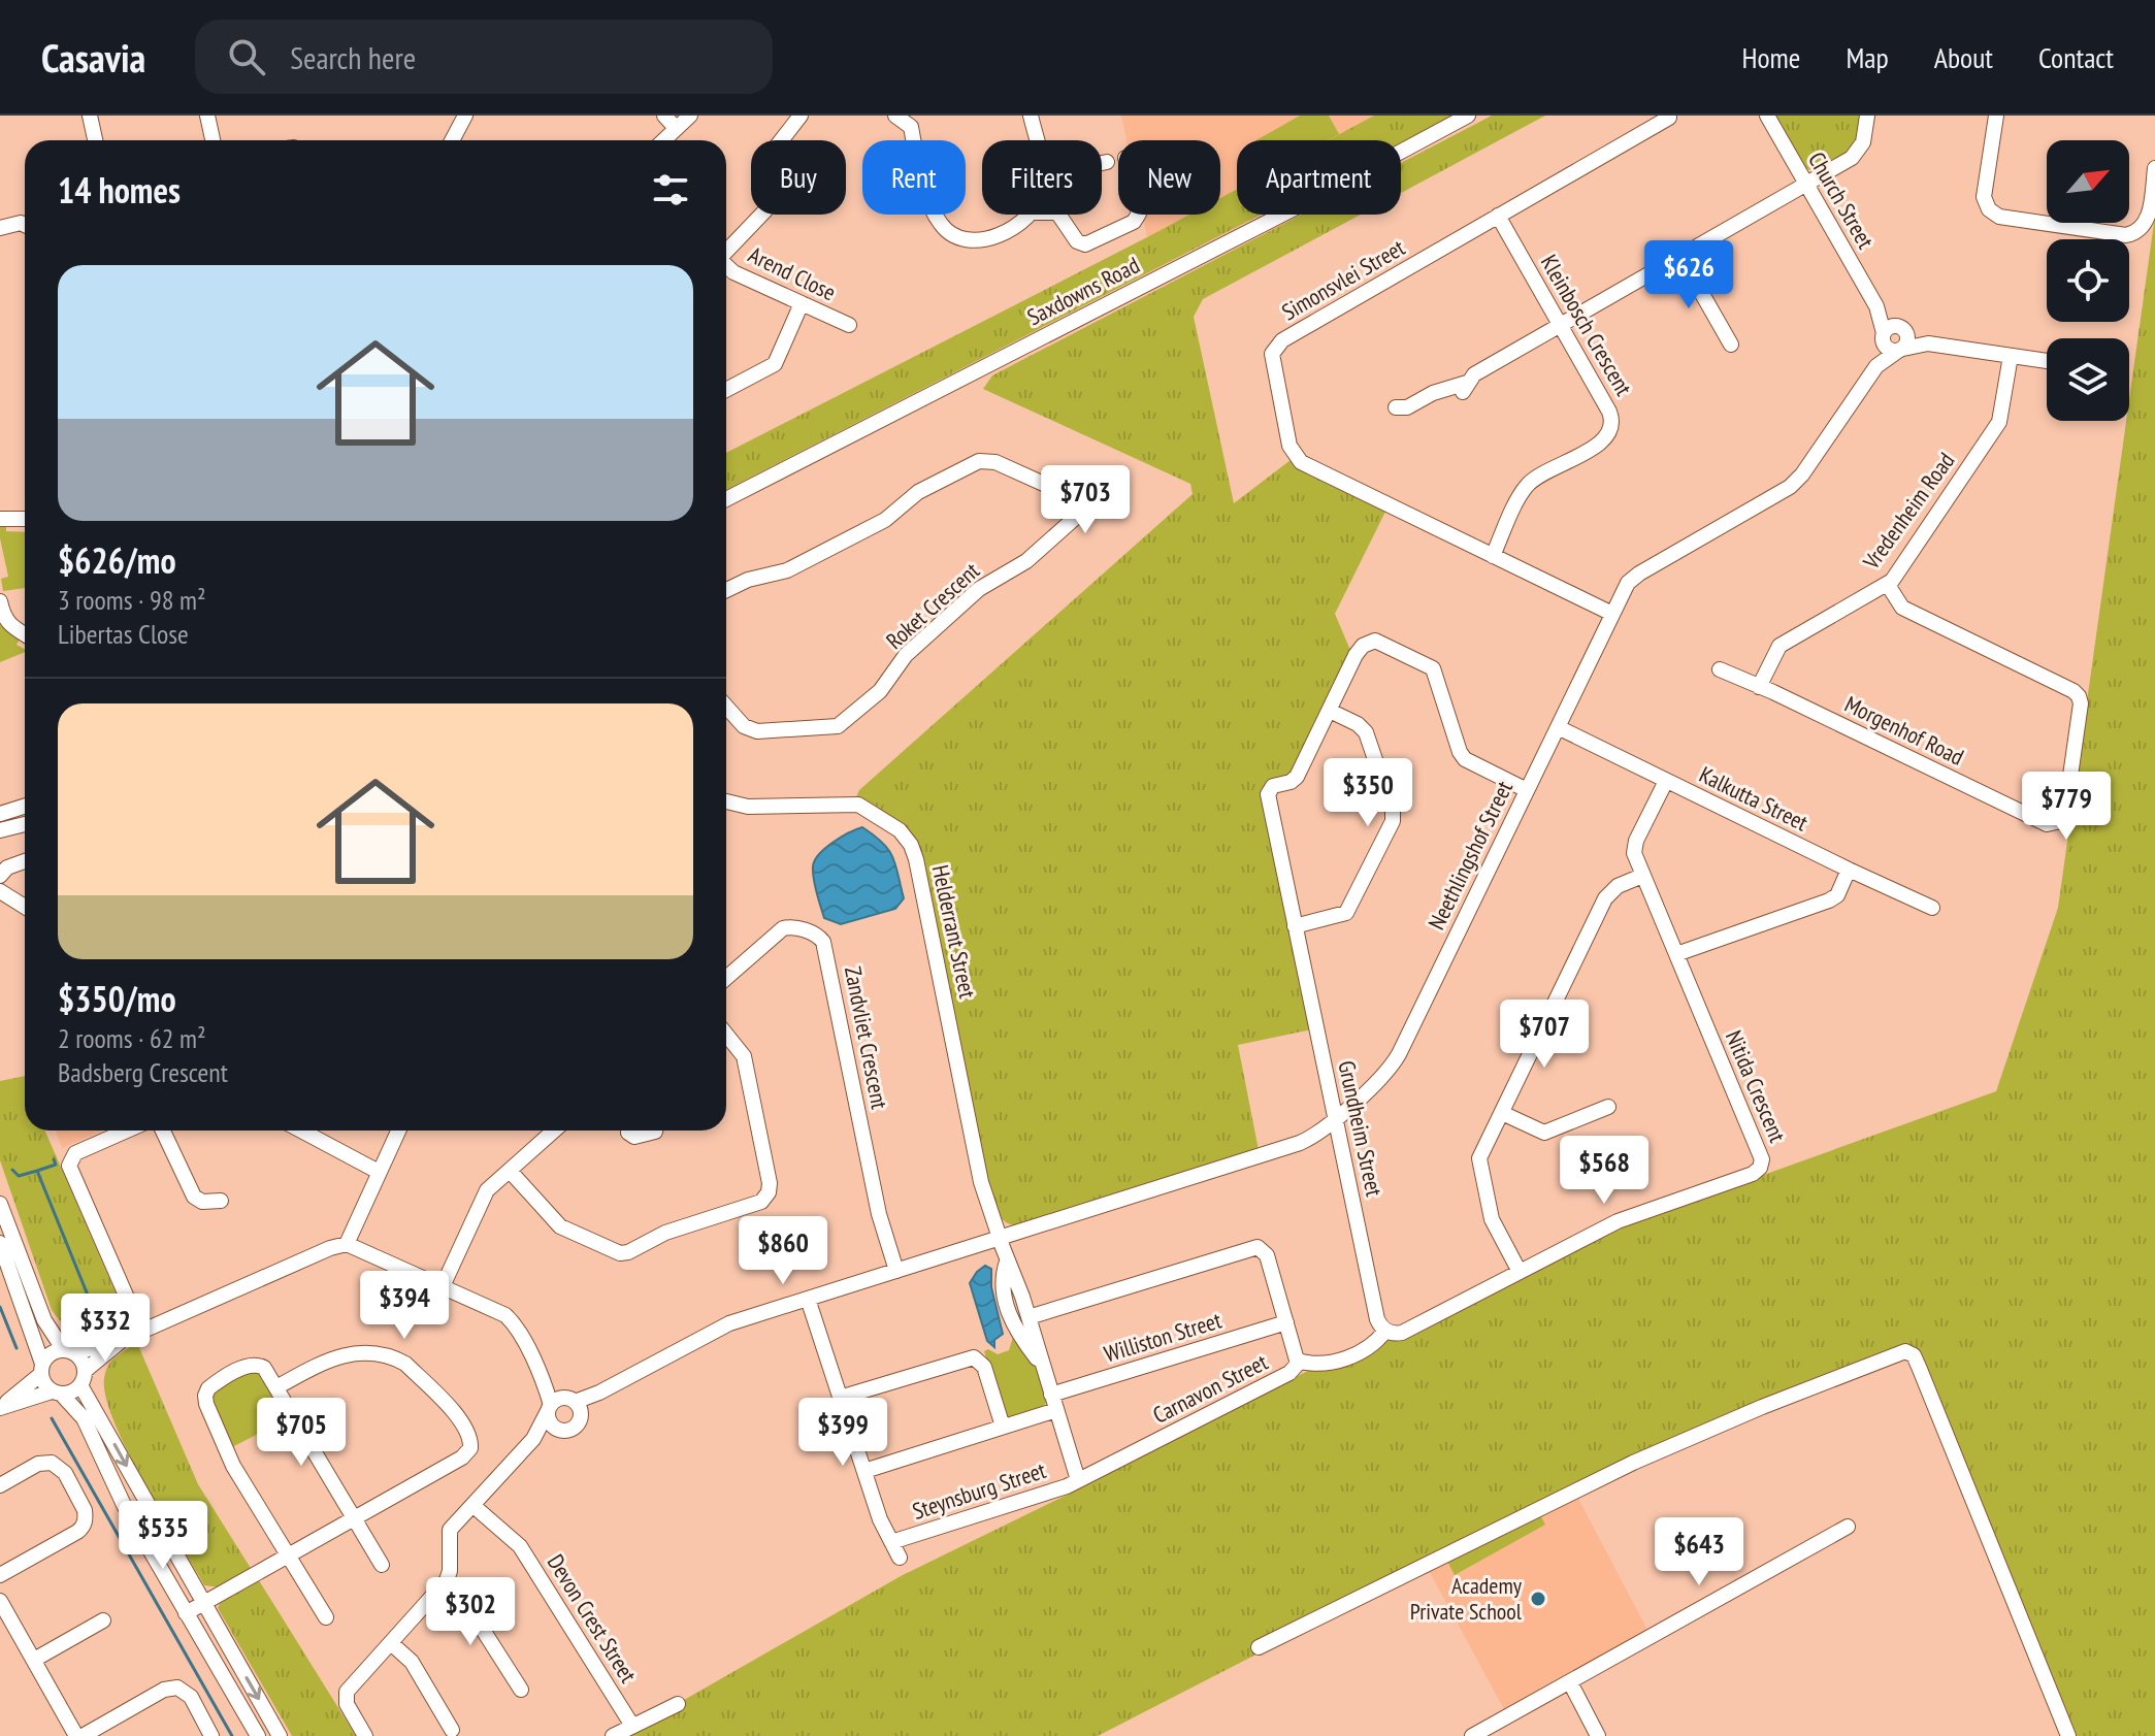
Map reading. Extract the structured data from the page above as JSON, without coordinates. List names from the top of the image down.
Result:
{
  "streets": {
    "street": [
      "Church Street",
      "Arend Close",
      "Simonsvlei Street",
      "Saxdowns Road",
      "Kleinbosch Crescent",
      "Vredenheim Road",
      "Roket Crescent",
      "Morgenhof Road",
      "Kalkutta Street",
      "Neethlingshof Street",
      "Helderrant Street",
      "Zandvliet Crescent",
      "Nitida Crescent",
      "Grundheim Street",
      "Williston Street",
      "Carnavon Street",
      "Steynsburg Street",
      "Devon Crest Street"
    ]
  },
  "crossings": [
    ["Simonsvlei Street", "Kleinbosch Crescent"],
    ["Simonsvlei Street", "Neethlingshof Street"],
    ["Vredenheim Road", "Morgenhof Road"],
    ["Kalkutta Street", "Neethlingshof Street"],
    ["Kalkutta Street", "Nitida Crescent"],
    ["Neethlingshof Street", "Helderrant Street"],
    ["Neethlingshof Street", "Zandvliet Crescent"],
    ["Neethlingshof Street", "Grundheim Street"],
    ["Williston Street", "Carnavon Street"],
    ["Carnavon Street", "Steynsburg Street"]
  ],
  "places": ["Academy Private School"],
  "north": "top right",
  "page": {
    "header": "Casavia",
    "search": "Search here",
    "nav": [
      "Home",
      "Map",
      "About",
      "Contact"
    ],
    "chip": [
      "Buy",
      "Rent",
      "Filters",
      "New",
      "Apartment"
    ],
    "heading": "14 homes",
    "list": [
      {
        "name": "$626/mo",
        "note": "3 rooms · 98 m² · Libertas Close"
      },
      {
        "name": "$350/mo",
        "note": "2 rooms · 62 m² · Badsberg Crescent"
      }
    ],
    "price": [
      "$626",
      "$703",
      "$350",
      "$779",
      "$707",
      "$568",
      "$860",
      "$394",
      "$332",
      "$705",
      "$399",
      "$535",
      "$643",
      "$302"
    ]
  }
}
